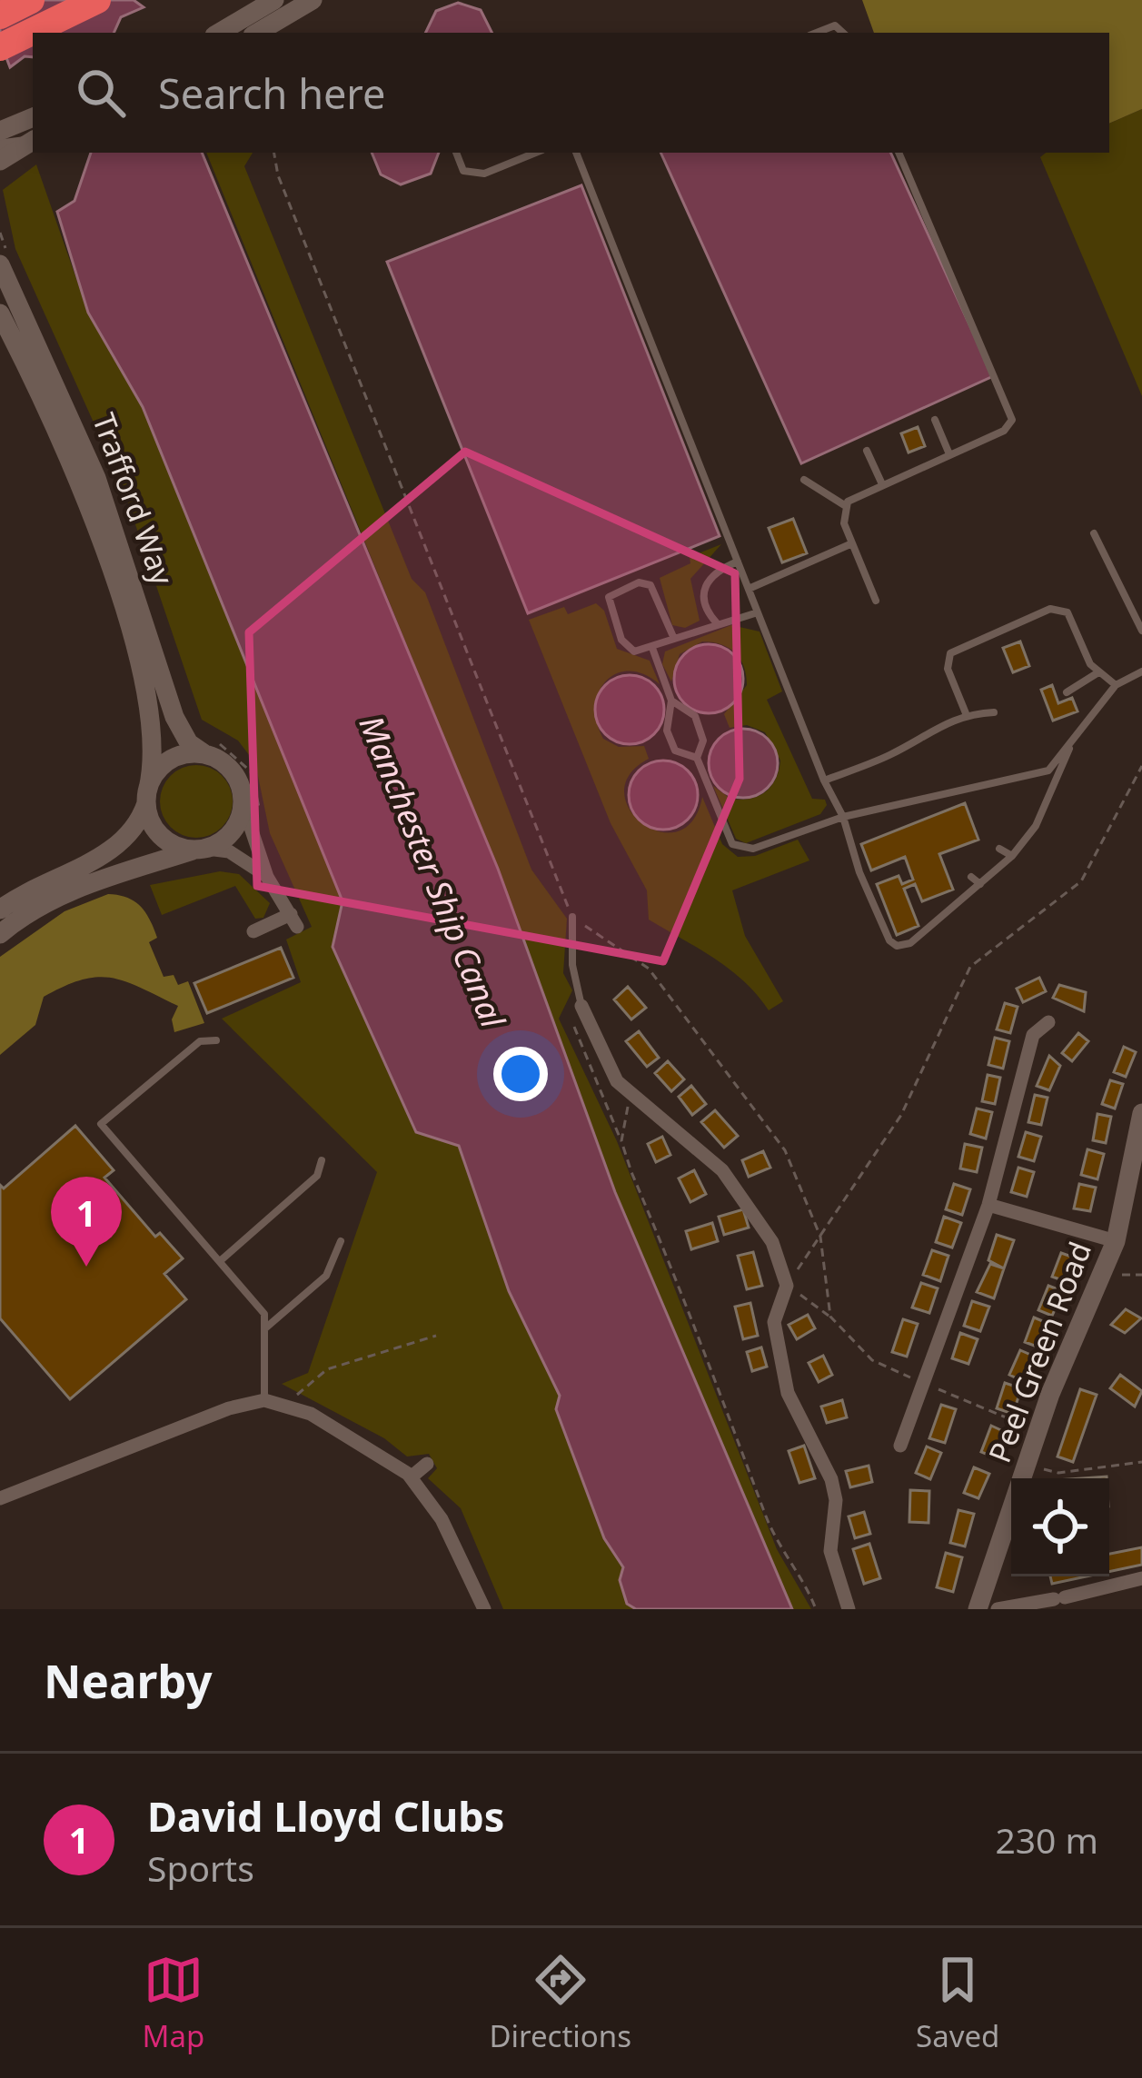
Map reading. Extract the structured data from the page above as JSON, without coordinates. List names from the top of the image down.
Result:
{
  "streets": {
    "street": ["Trafford Way", "Peel Green Road"]
  },
  "water": ["Manchester Ship Canal"],
  "page": {
    "search": "Search here",
    "pins": "1",
    "heading": "Nearby",
    "list": [
      {
        "mark": "1",
        "name": "David Lloyd Clubs",
        "note": "Sports",
        "value": "230 m"
      }
    ],
    "nav": ["Map", "Directions", "Saved"]
  }
}
